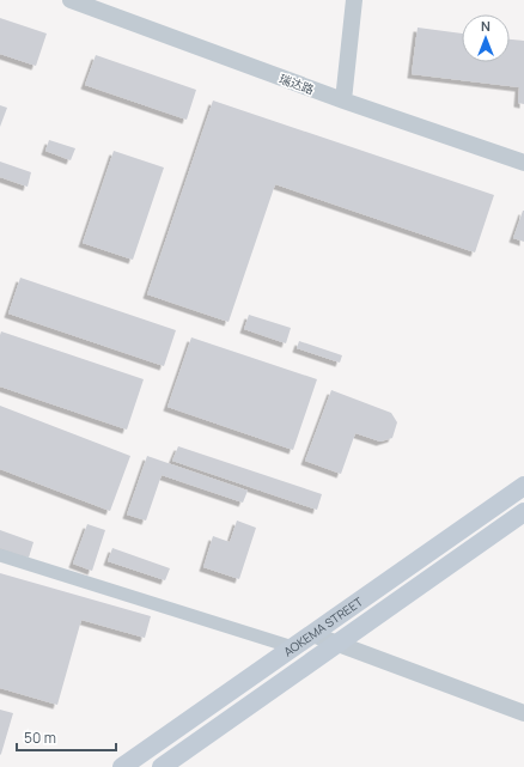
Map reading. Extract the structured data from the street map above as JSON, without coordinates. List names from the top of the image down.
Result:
{
  "streets": {
    "main road": ["AOKEMA STREET"],
    "street": ["瑞达路"]
  },
  "scale_bar": "50 m",
  "north": "top"
}
